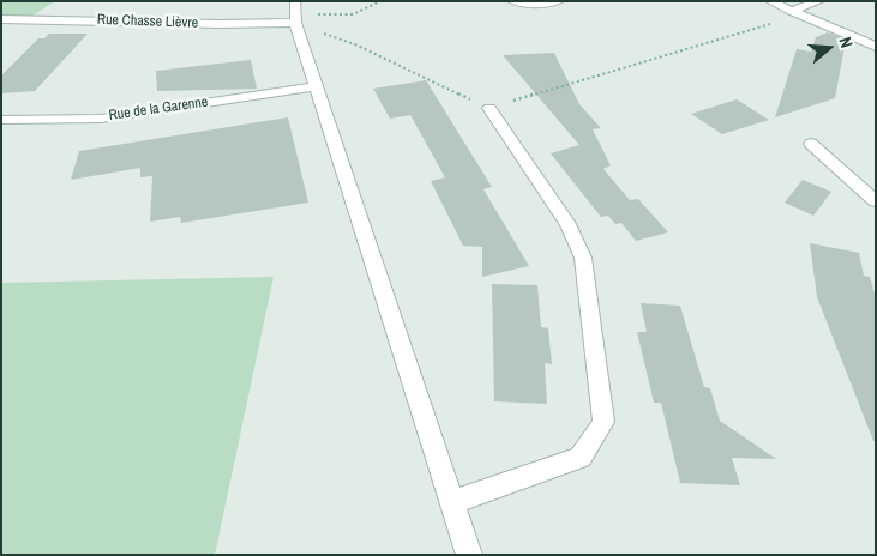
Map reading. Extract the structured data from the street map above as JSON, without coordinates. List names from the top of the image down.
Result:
{
  "streets": {
    "street": ["Rue Chasse Lièvre", "Rue de la Garenne"]
  },
  "north": "right"
}
